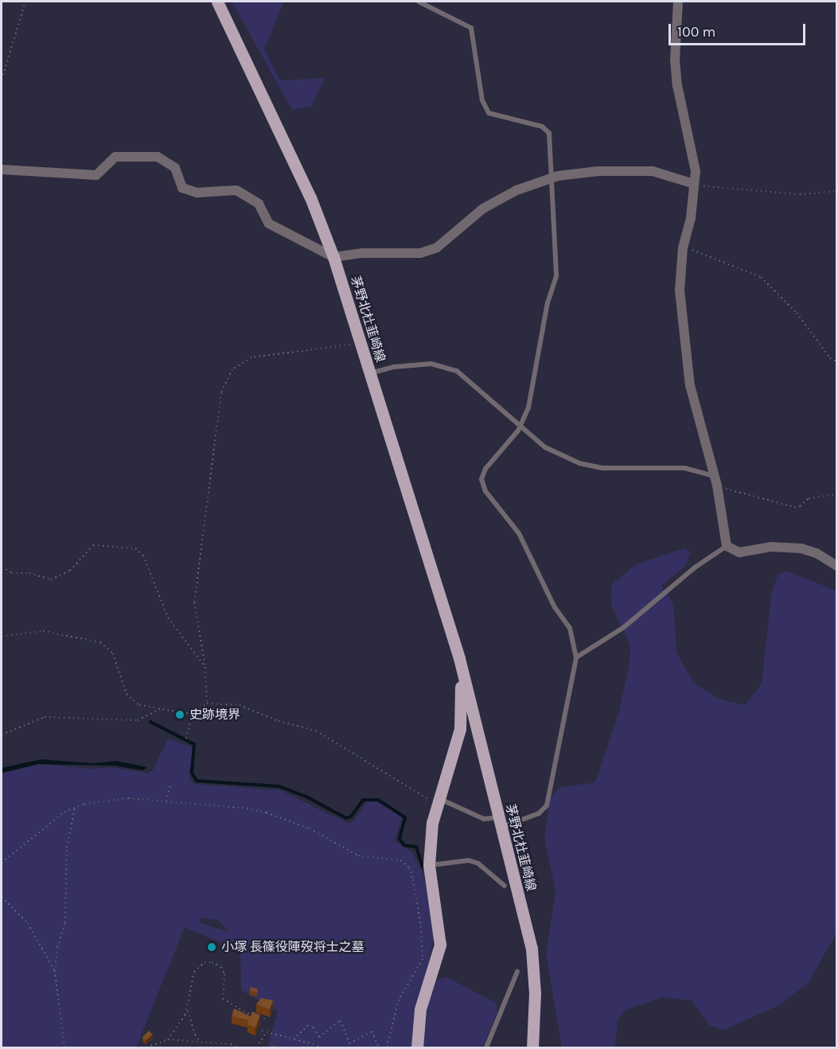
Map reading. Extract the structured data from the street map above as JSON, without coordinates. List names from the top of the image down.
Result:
{
  "streets": {
    "main road": ["茅野北杜韮崎線"]
  },
  "places": ["史跡境界", "小塚 長篠役陣歿将士之墓"],
  "scale_bar": "100 m"
}
